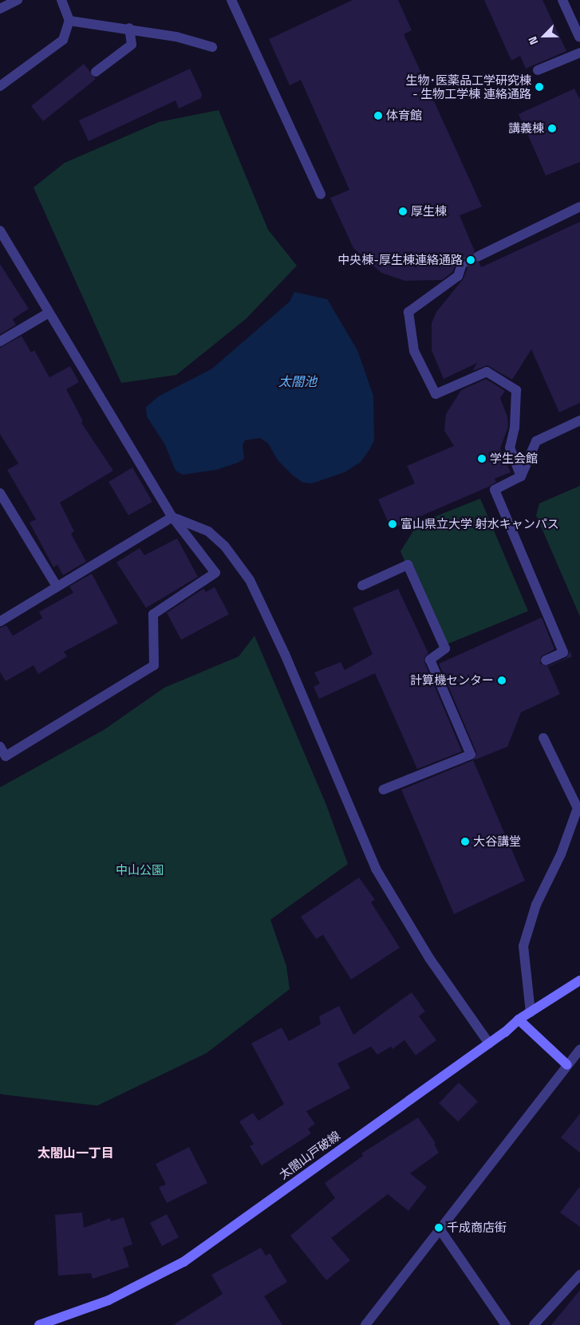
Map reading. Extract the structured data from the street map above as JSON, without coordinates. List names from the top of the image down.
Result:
{
  "streets": {
    "main road": ["太閤山戸破線"]
  },
  "districts": ["太閤山一丁目"],
  "water": ["太閤池"],
  "parks": ["中山公園"],
  "places": [
    "生物･医薬品工学研究棟 - 生物工学棟 連絡通路",
    "体育館",
    "講義棟",
    "厚生棟",
    "中央棟-厚生棟連絡通路",
    "学生会館",
    "富山県立大学 射水キャンパス",
    "計算機センター",
    "大谷講堂",
    "千成商店街"
  ],
  "north": "bottom left"
}
